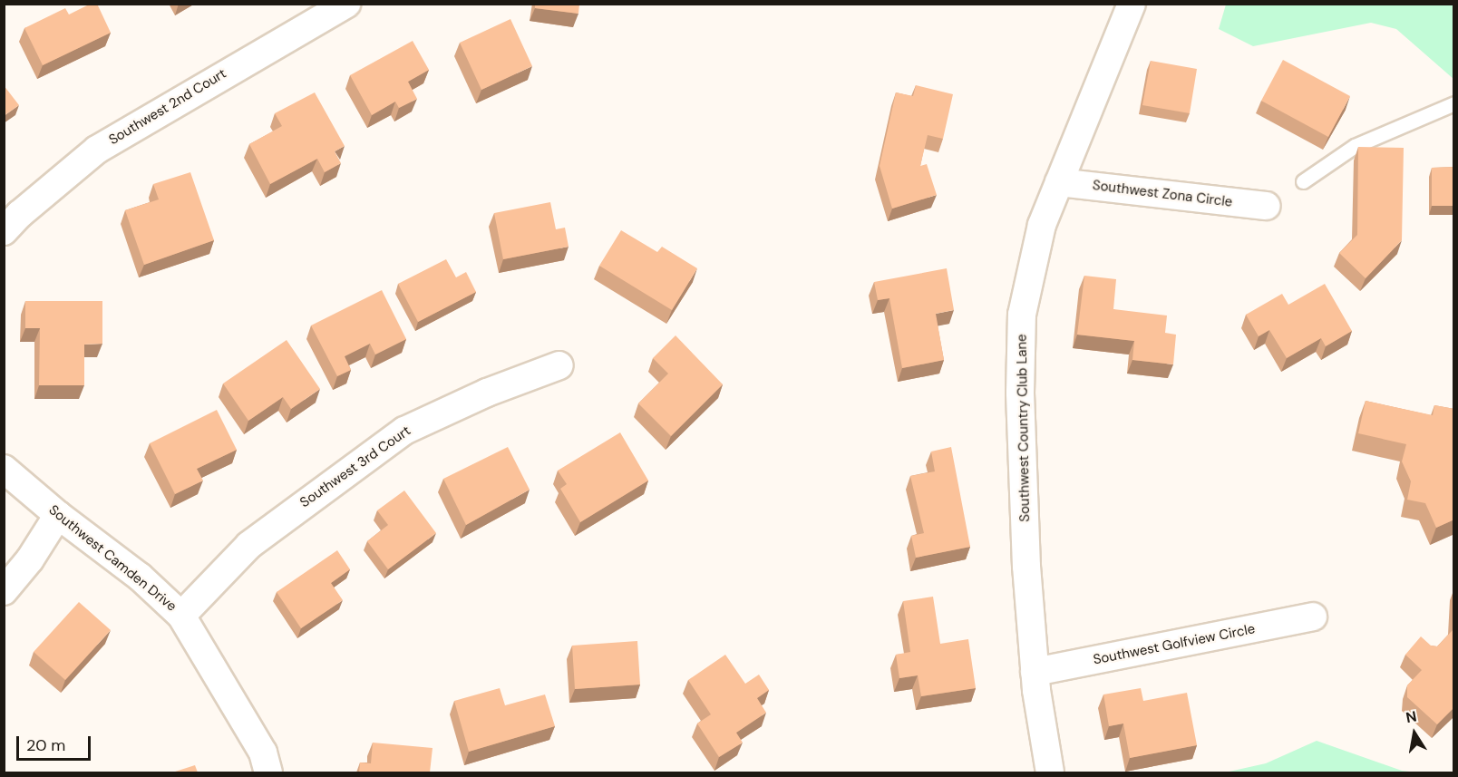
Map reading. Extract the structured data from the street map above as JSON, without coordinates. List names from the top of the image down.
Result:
{
  "streets": {
    "street": [
      "Southwest 2nd Court",
      "Southwest Zona Circle",
      "Southwest Country Club Lane",
      "Southwest 3rd Court",
      "Southwest Camden Drive",
      "Southwest Golfview Circle"
    ]
  },
  "crossings": [
    ["Southwest Zona Circle", "Southwest Country Club Lane"],
    ["Southwest Country Club Lane", "Southwest Golfview Circle"],
    ["Southwest 3rd Court", "Southwest Camden Drive"]
  ],
  "scale_bar": "20 m",
  "north": "top"
}
